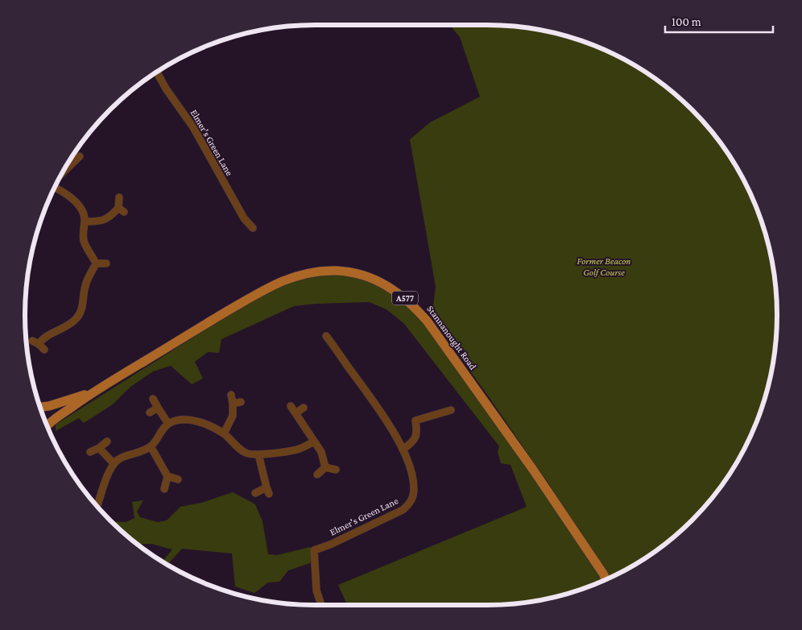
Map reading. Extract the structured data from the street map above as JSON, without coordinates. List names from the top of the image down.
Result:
{
  "streets": {
    "main road": ["A577", "Stannanought Road"],
    "street": ["Elmer's Green Lane"]
  },
  "parks": ["Former Beacon Golf Course"],
  "scale_bar": "100 m"
}
